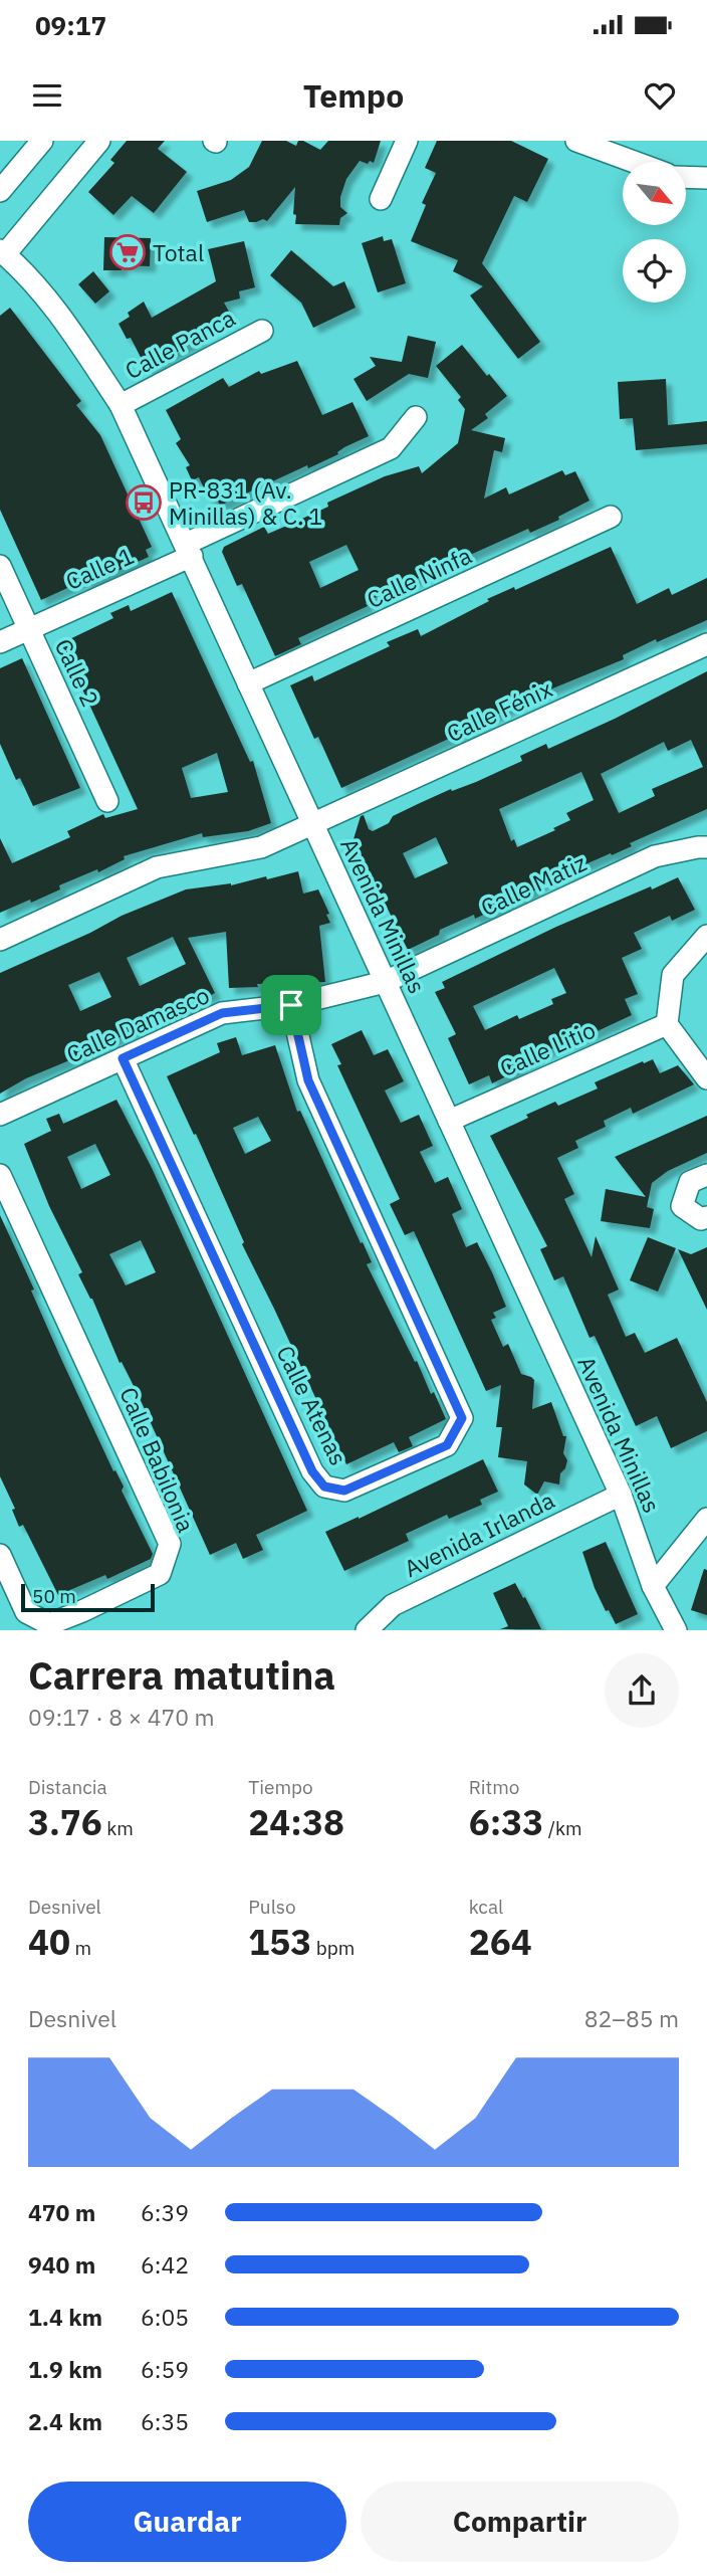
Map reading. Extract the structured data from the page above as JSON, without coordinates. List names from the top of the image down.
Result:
{
  "streets": {
    "street": [
      "Calle Panca",
      "Calle 1",
      "Calle Ninfa",
      "Calle 2",
      "Calle Fénix",
      "Calle Matiz",
      "Avenida Minillas",
      "Calle Damasco",
      "Calle Litio",
      "Calle Atenas",
      "Calle Babilonia",
      "Avenida Irlanda"
    ]
  },
  "crossings": [
    ["Calle Panca", "Avenida Minillas"],
    ["Calle 1", "Calle 2"],
    ["Calle 1", "Avenida Minillas"],
    ["Calle Ninfa", "Avenida Minillas"],
    ["Calle Fénix", "Avenida Minillas"],
    ["Calle Matiz", "Avenida Minillas"],
    ["Calle Matiz", "Calle Damasco"],
    ["Avenida Minillas", "Calle Damasco"],
    ["Avenida Minillas", "Calle Litio"],
    ["Avenida Minillas", "Avenida Irlanda"],
    ["Calle Damasco", "Calle Atenas"]
  ],
  "places": {
    "supermarket": ["Total"],
    "bus stop": ["PR-831 (Av. Minillas) & C. 1"]
  },
  "scale_bar": "50 m",
  "north": "bottom right",
  "page": {
    "status": "09:17",
    "header": "Tempo",
    "scale": "50 m",
    "heading": ["Carrera matutina", "09:17 · 8 × 470 m"],
    "stats": [
      ["Distancia", "3.76 km"],
      ["Tiempo", "24:38"],
      ["Ritmo", "6:33 /km"],
      ["Desnivel", "40 m"],
      ["Pulso", "153 bpm"],
      ["kcal", "264"]
    ],
    "chart": ["Desnivel", "82–85 m"],
    "list": [
      {
        "name": "470 m",
        "note": "6:39"
      },
      {
        "name": "940 m",
        "note": "6:42"
      },
      {
        "name": "1.4 km",
        "note": "6:05"
      },
      {
        "name": "1.9 km",
        "note": "6:59"
      },
      {
        "name": "2.4 km",
        "note": "6:35"
      }
    ],
    "buttons": ["Guardar", "Compartir"]
  }
}
